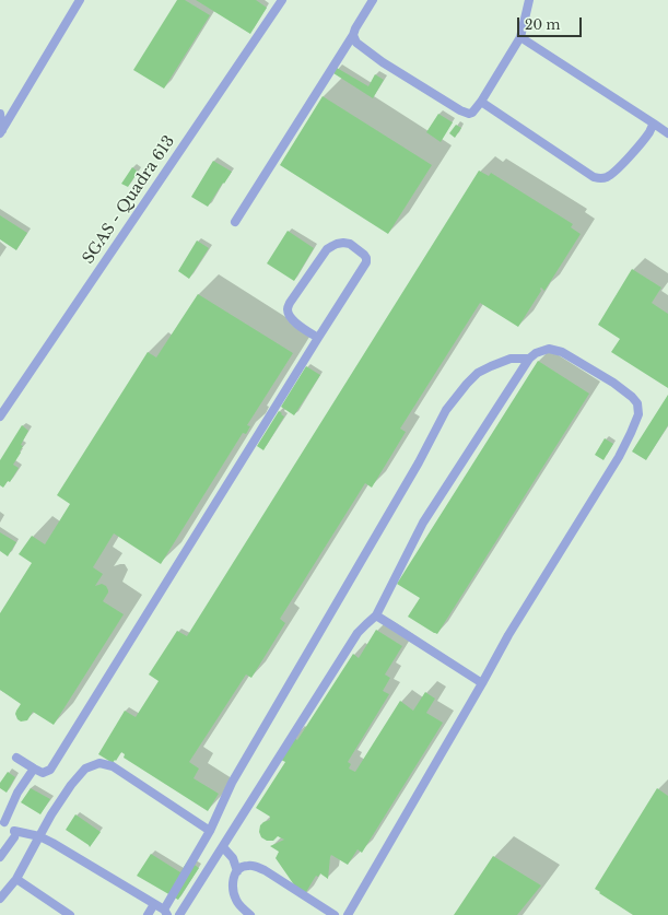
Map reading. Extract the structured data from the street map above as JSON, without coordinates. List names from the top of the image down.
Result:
{
  "streets": {
    "lane": ["SGAS - Quadra 613"]
  },
  "scale_bar": "20 m"
}
